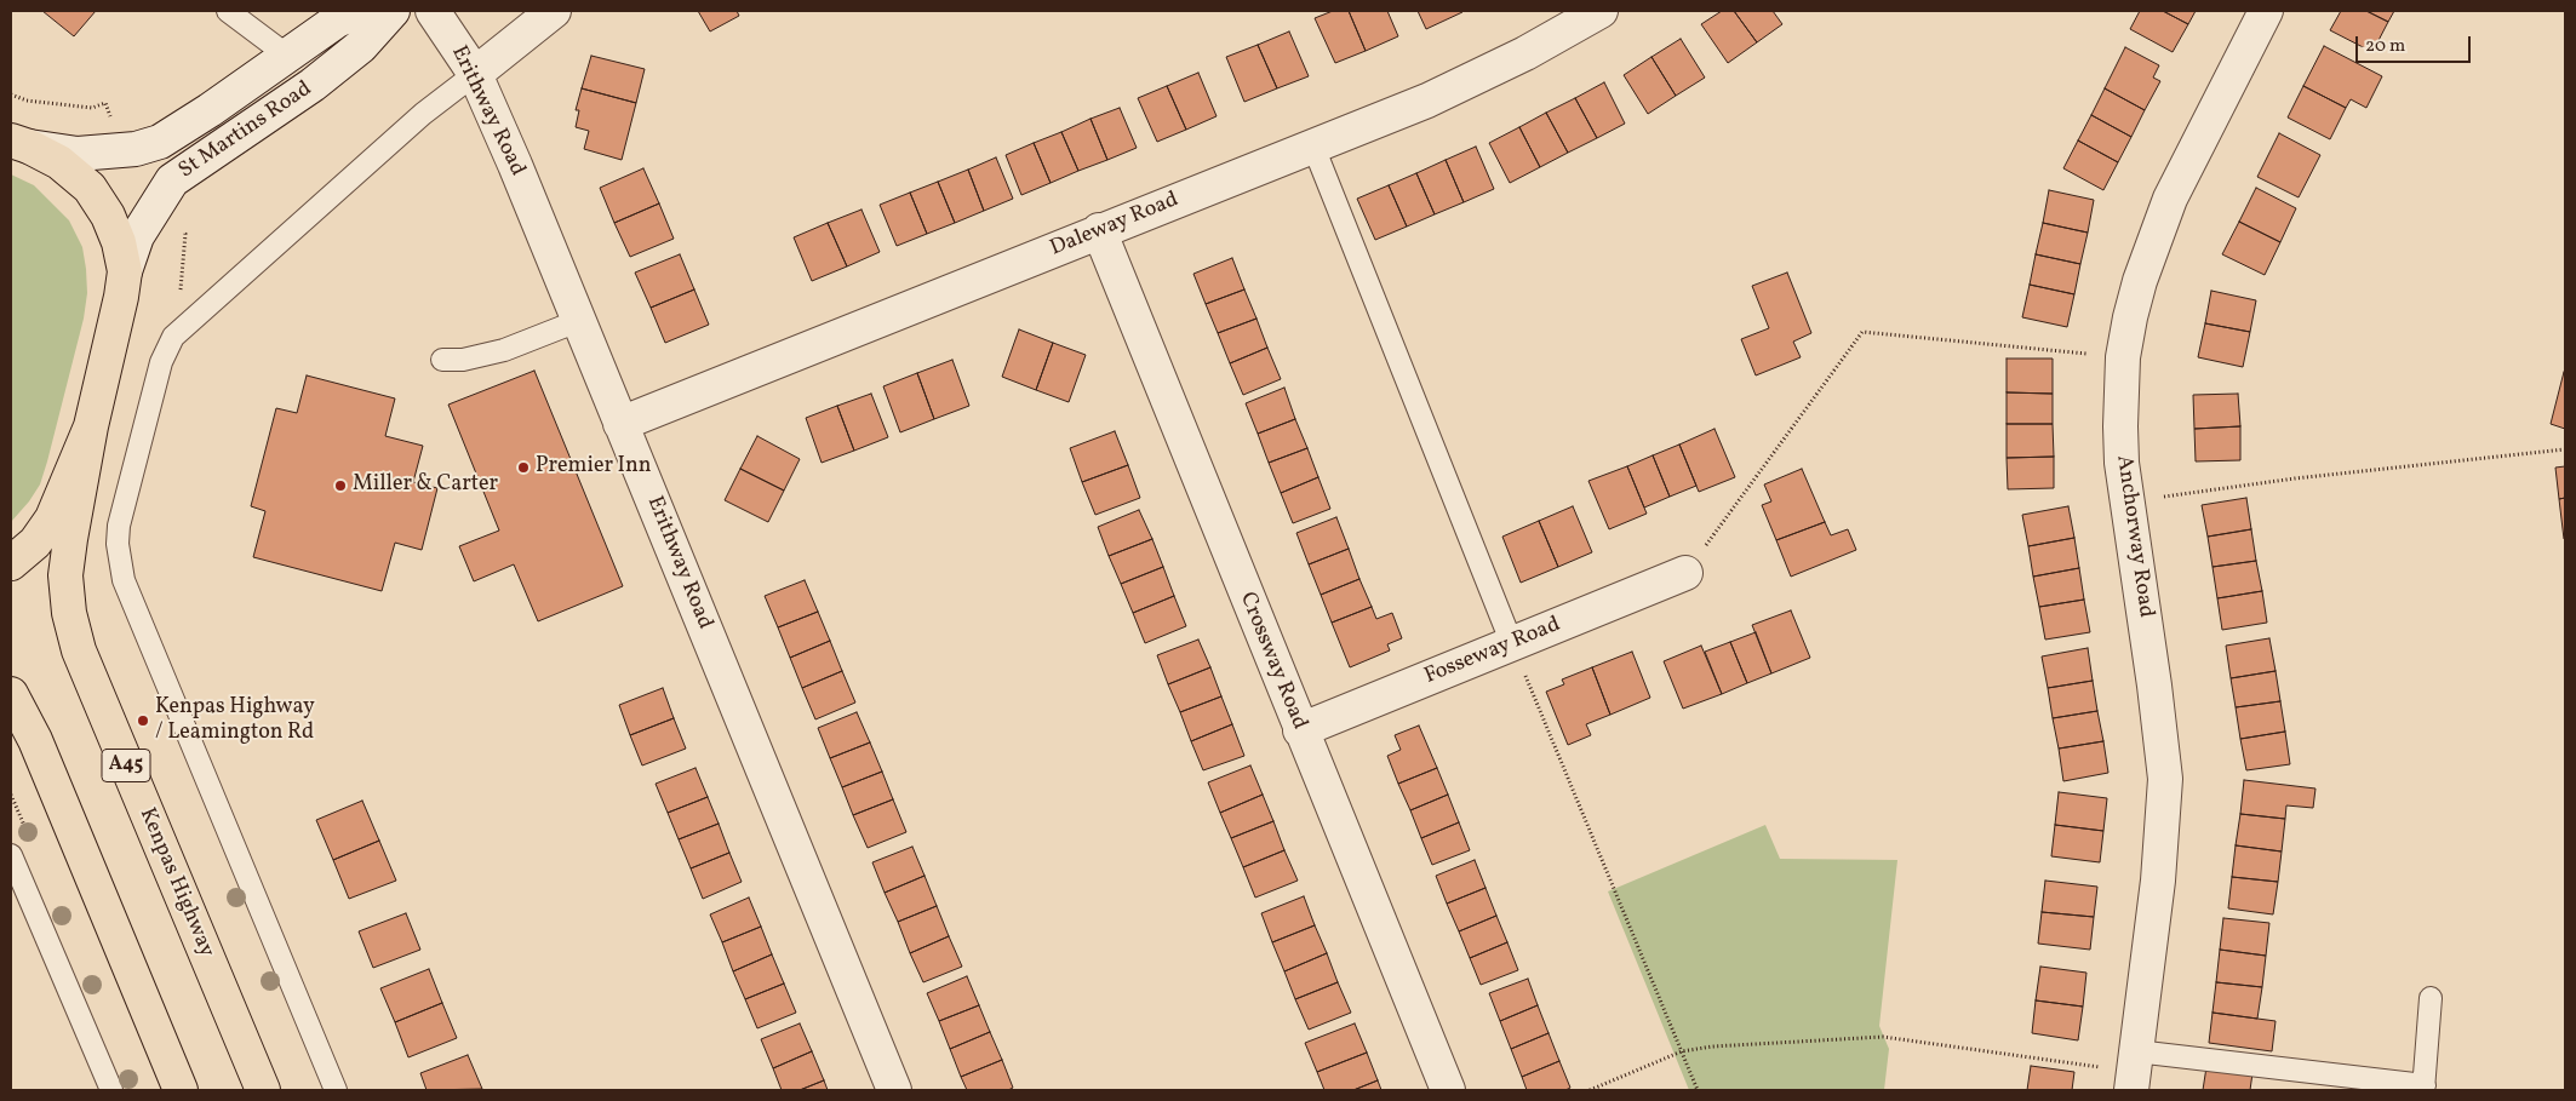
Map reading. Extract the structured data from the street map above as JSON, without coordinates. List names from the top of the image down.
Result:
{
  "streets": {
    "highway": ["A45", "Kenpas Highway"],
    "street": [
      "Erithway Road",
      "St Martins Road",
      "Daleway Road",
      "Anchorway Road",
      "Fosseway Road",
      "Crossway Road"
    ]
  },
  "crossings": [
    ["Erithway Road", "Daleway Road"],
    ["Daleway Road", "Crossway Road"],
    ["Fosseway Road", "Crossway Road"]
  ],
  "places": ["Premier Inn", "Miller & Carter", "Kenpas Highway / Leamington Rd"],
  "scale_bar": "20 m"
}
